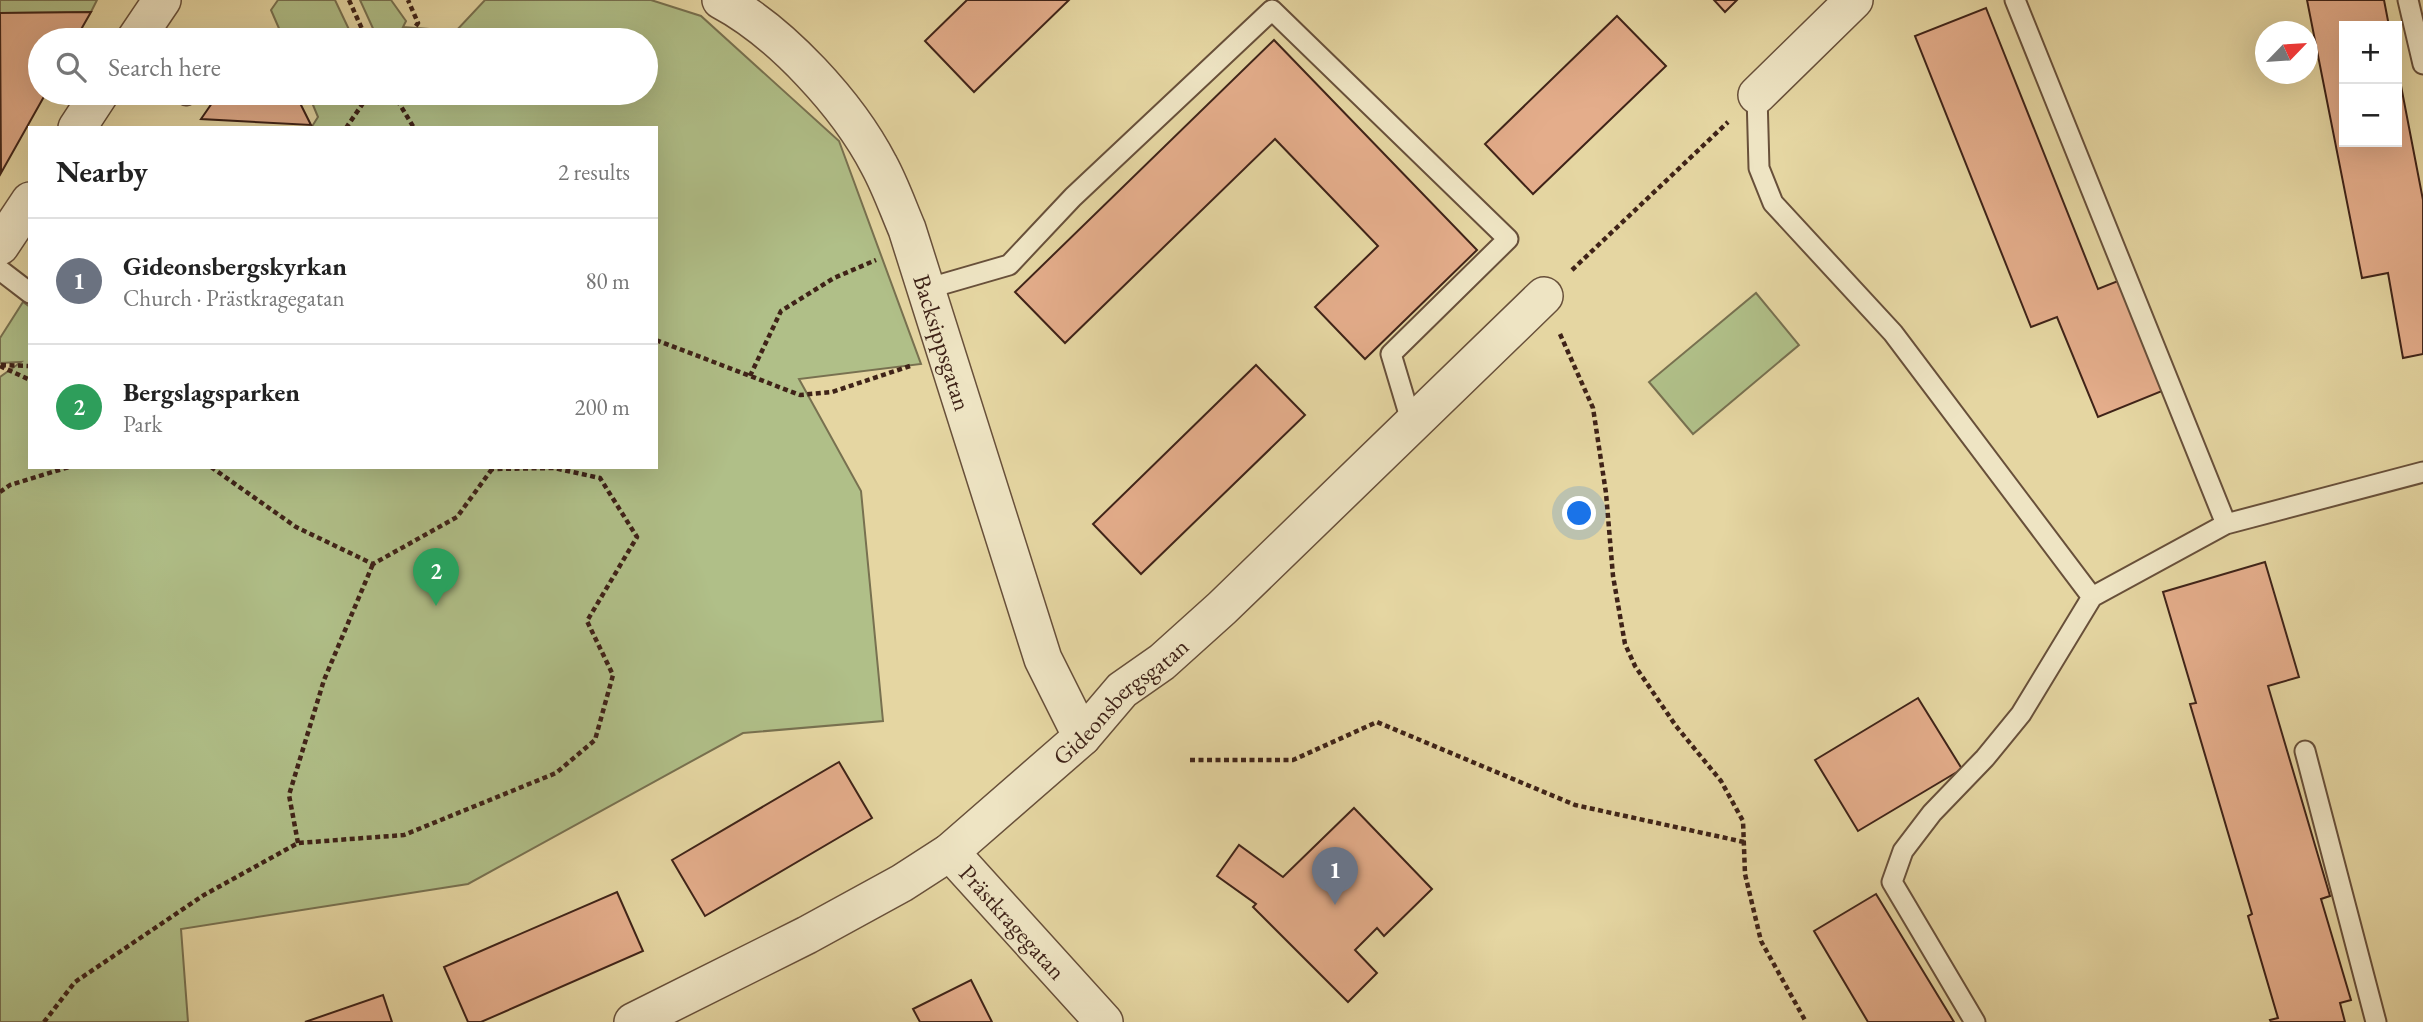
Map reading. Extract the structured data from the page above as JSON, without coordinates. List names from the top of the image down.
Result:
{
  "streets": {
    "street": ["Backsippsgatan", "Gideonsbergsgatan", "Prästkragegatan"]
  },
  "crossings": [
    ["Backsippsgatan", "Gideonsbergsgatan"],
    ["Gideonsbergsgatan", "Prästkragegatan"]
  ],
  "north": "top right",
  "page": {
    "map_buttons": ["+", "−"],
    "search": "Search here",
    "heading": ["Nearby", "2 results"],
    "list": [
      {
        "mark": "1",
        "name": "Gideonsbergskyrkan",
        "note": "Church · Prästkragegatan",
        "value": "80 m"
      },
      {
        "mark": "2",
        "name": "Bergslagsparken",
        "note": "Park",
        "value": "200 m"
      }
    ],
    "pins": ["2", "1"]
  }
}
